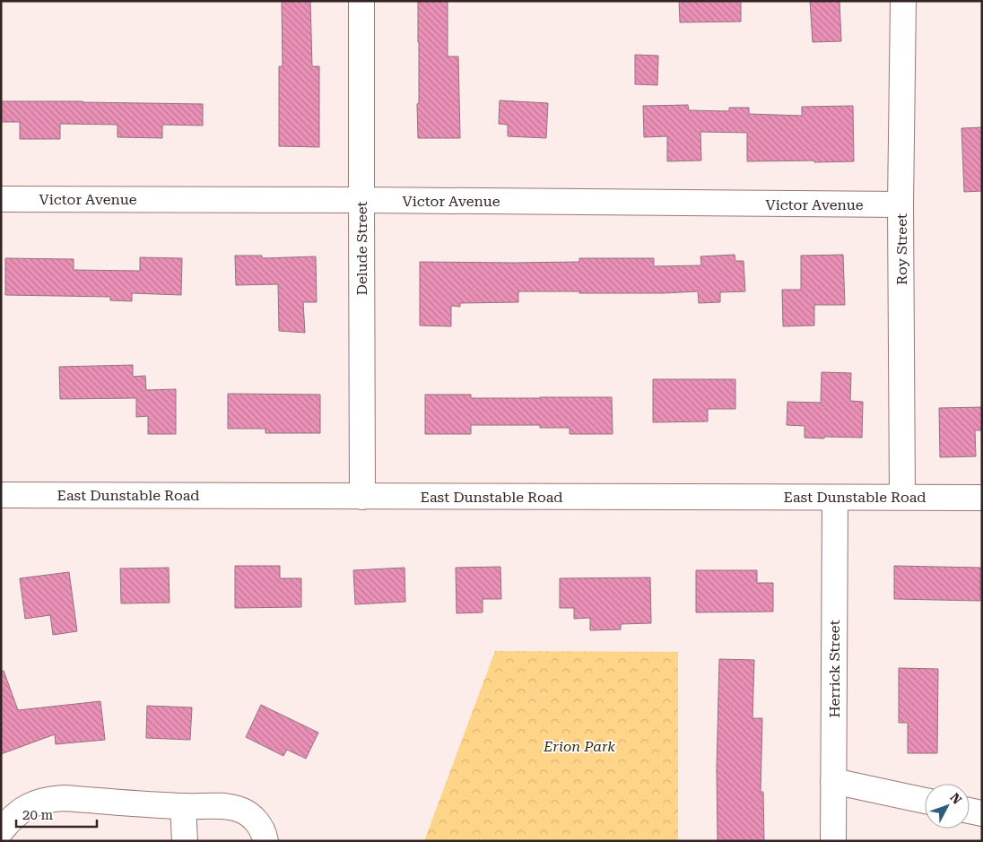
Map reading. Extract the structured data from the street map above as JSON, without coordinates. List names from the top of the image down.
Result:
{
  "streets": {
    "street": [
      "Victor Avenue",
      "Delude Street",
      "Roy Street",
      "East Dunstable Road",
      "Herrick Street"
    ]
  },
  "crossings": [
    ["Victor Avenue", "Delude Street"],
    ["Victor Avenue", "Roy Street"],
    ["Delude Street", "East Dunstable Road"],
    ["Roy Street", "East Dunstable Road"],
    ["East Dunstable Road", "Herrick Street"]
  ],
  "parks": ["Erion Park"],
  "scale_bar": "20 m",
  "north": "top right"
}
